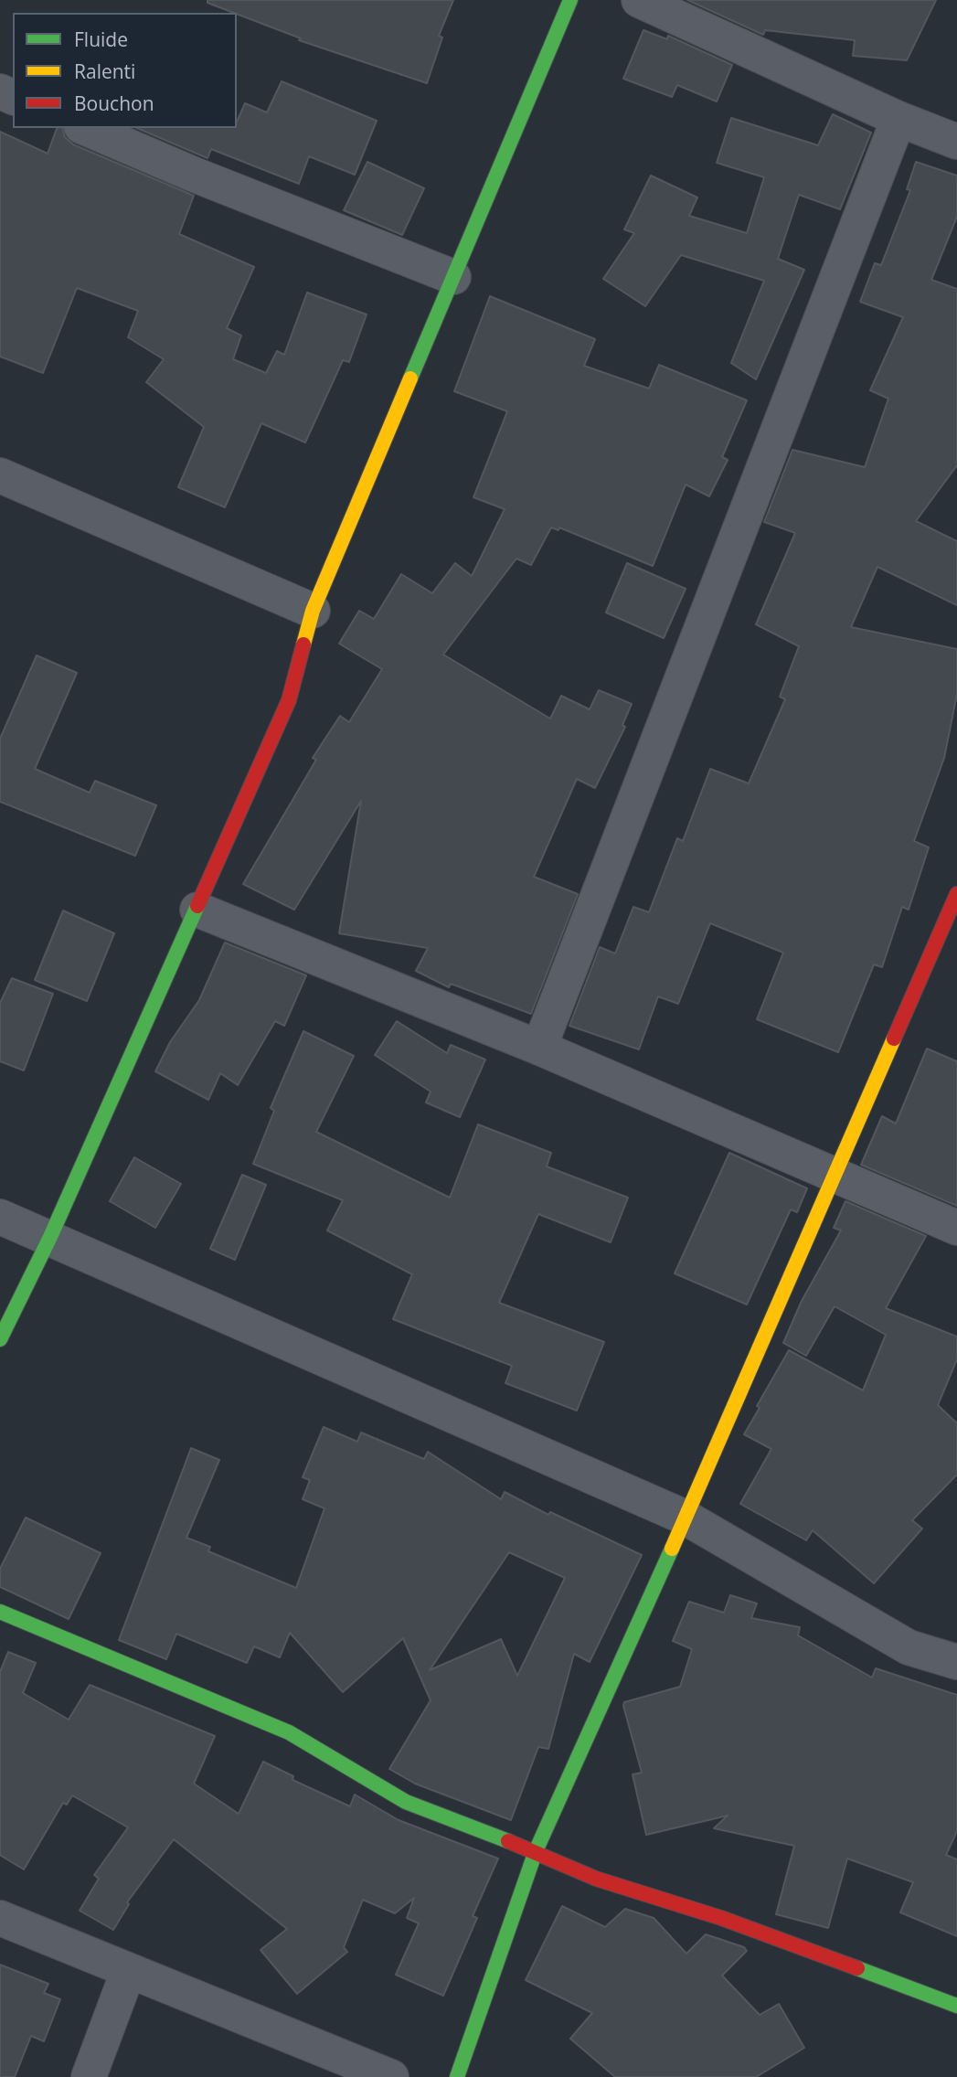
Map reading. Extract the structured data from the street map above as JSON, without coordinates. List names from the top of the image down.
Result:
{
  "legend": ["Fluide", "Ralenti", "Bouchon"]
}
